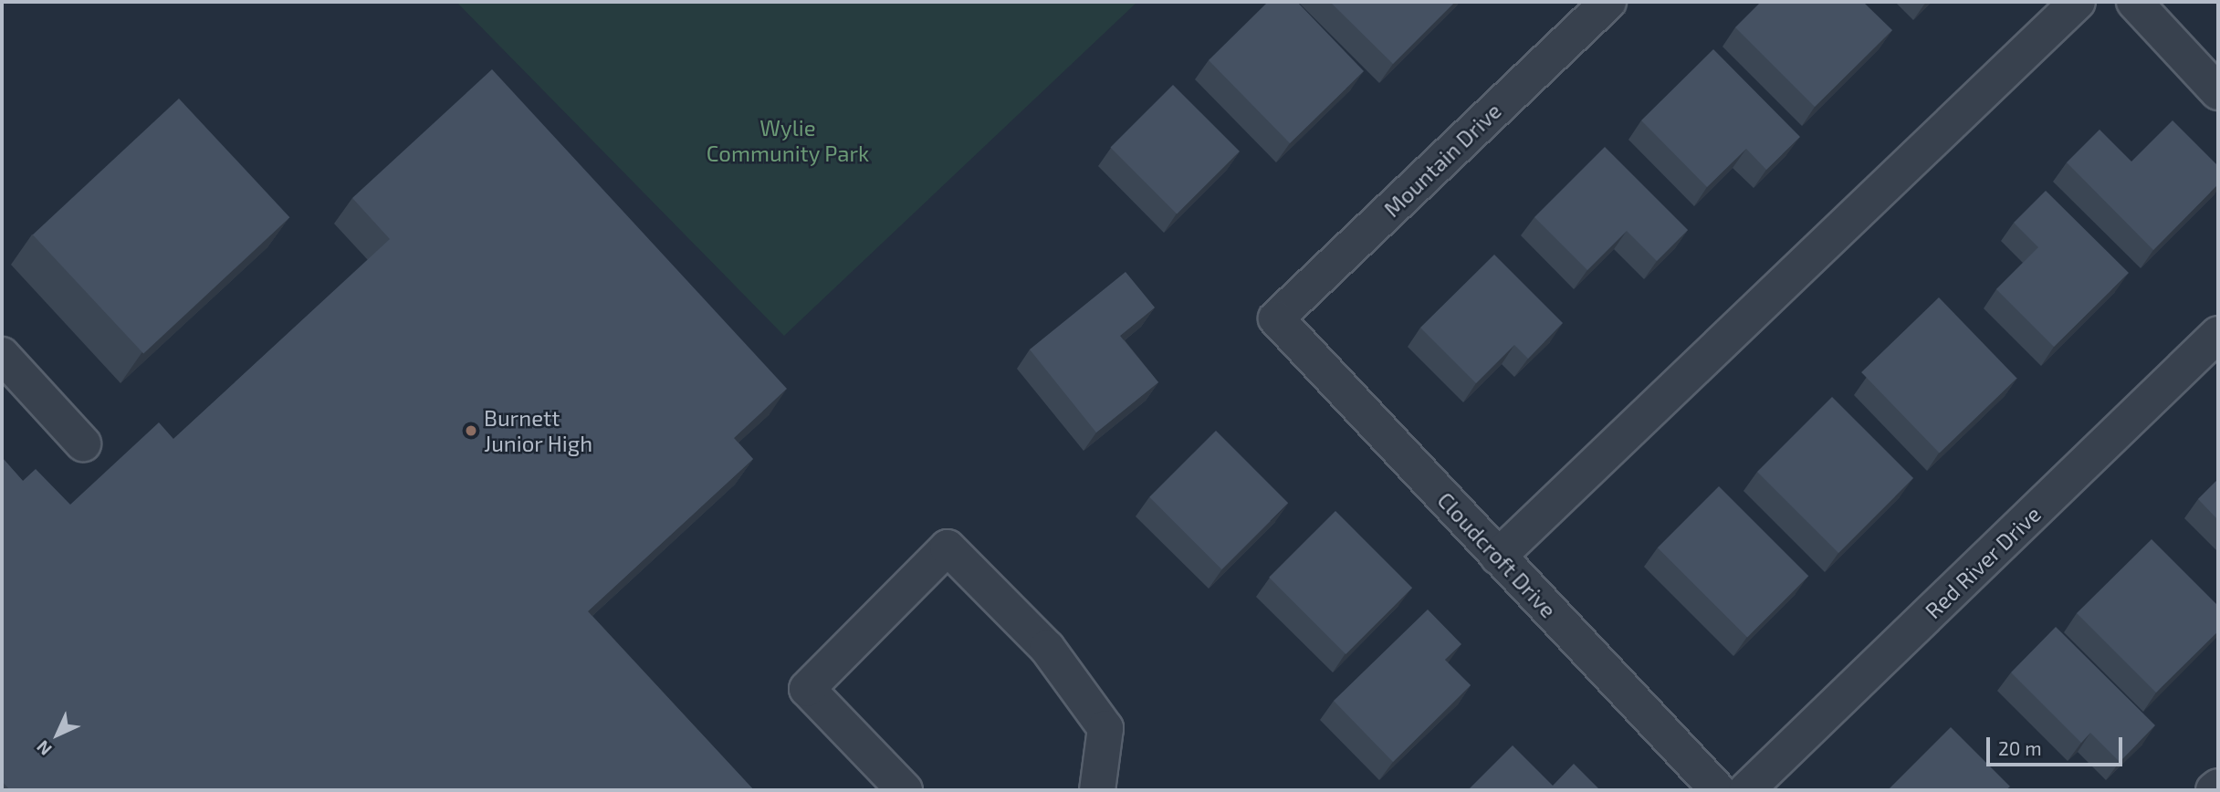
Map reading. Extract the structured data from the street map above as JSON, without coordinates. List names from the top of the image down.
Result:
{
  "streets": {
    "street": ["Mountain Drive", "Cloudcroft Drive", "Red River Drive"]
  },
  "crossings": [
    ["Mountain Drive", "Cloudcroft Drive"]
  ],
  "parks": ["Wylie Community Park"],
  "places": ["Burnett Junior High"],
  "scale_bar": "20 m",
  "north": "bottom left"
}
